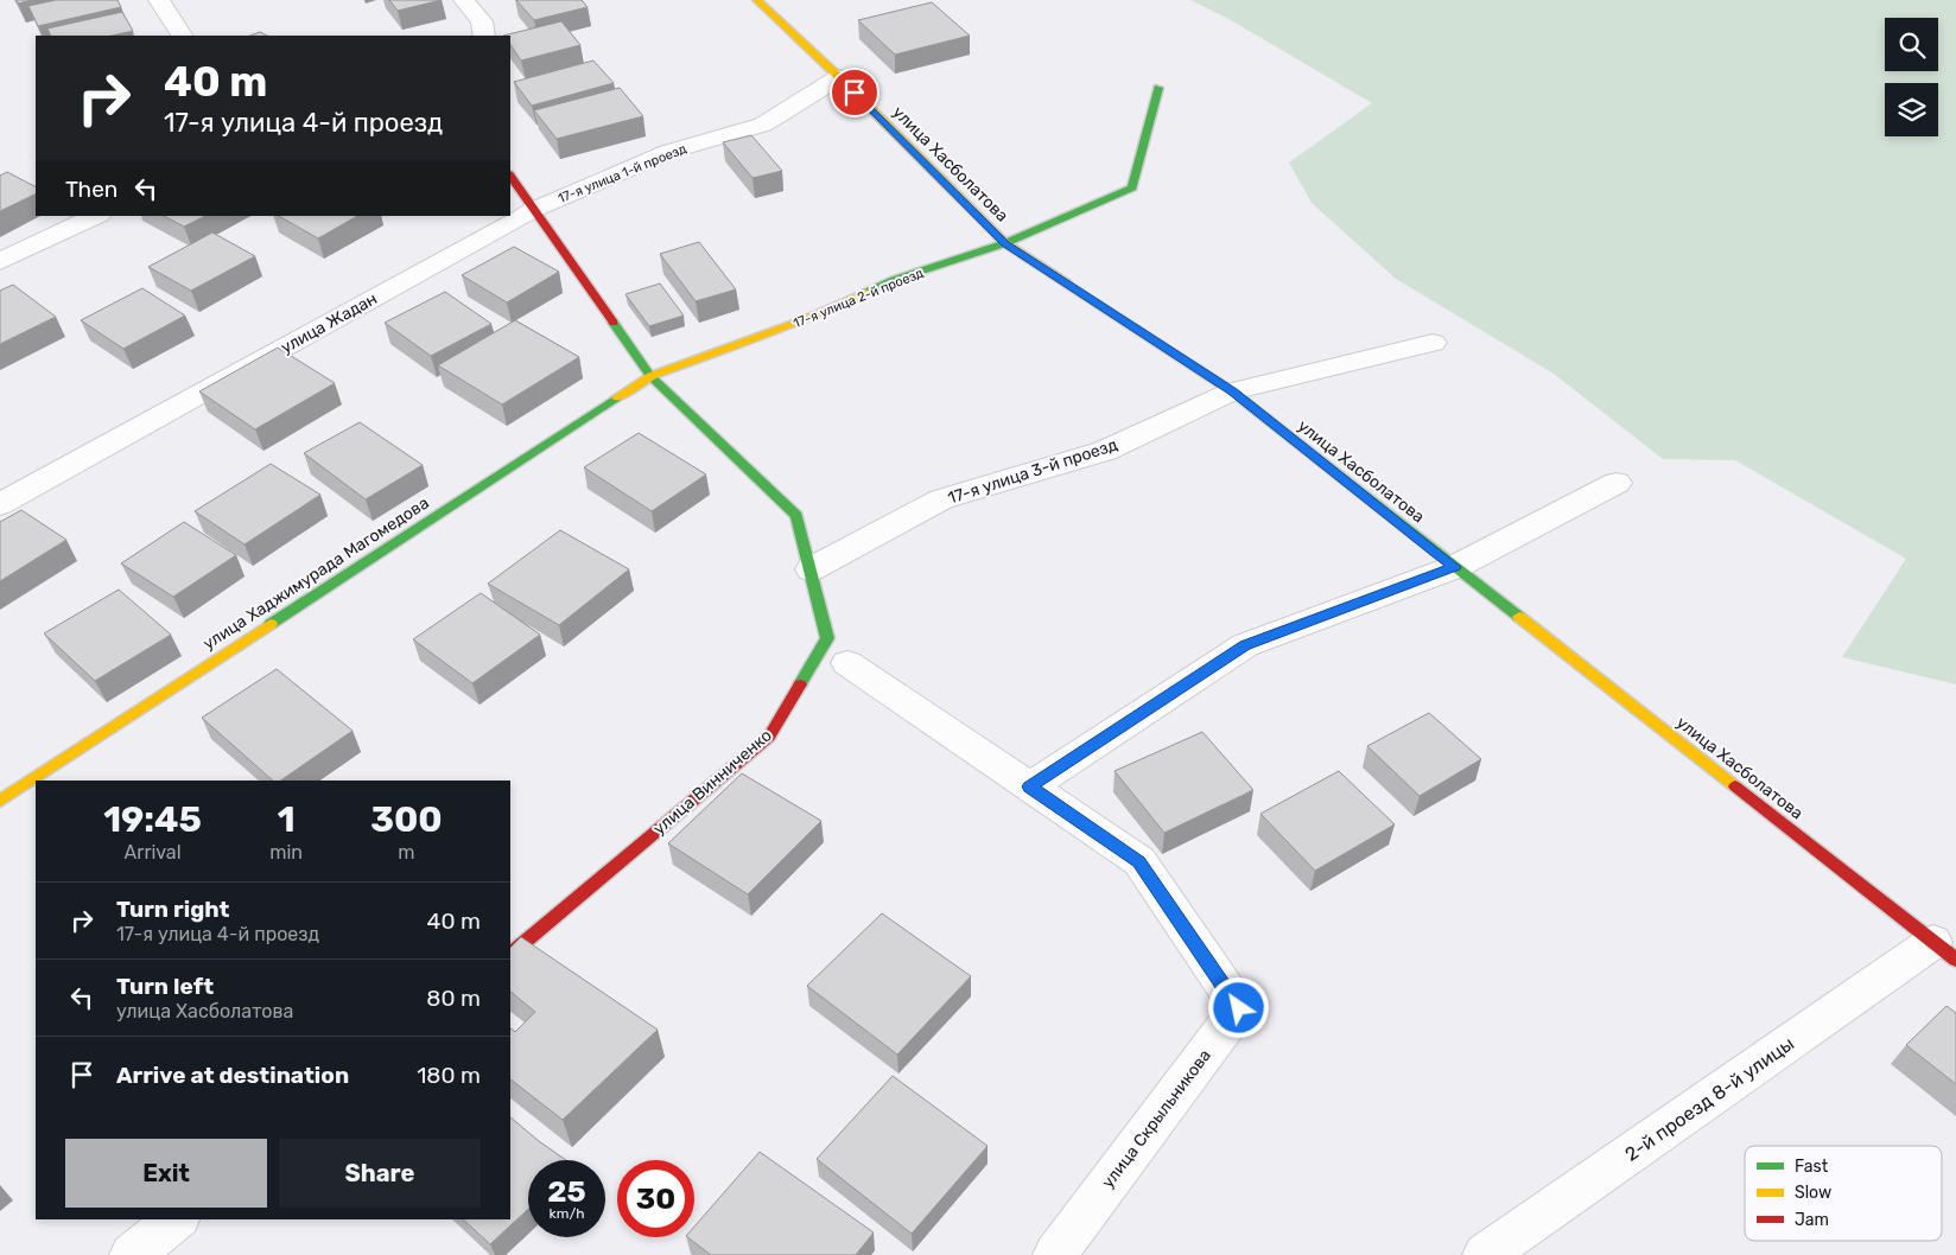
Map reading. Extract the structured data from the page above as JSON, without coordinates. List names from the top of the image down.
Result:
{
  "streets": {
    "street": [
      "улица Хасболатова",
      "17-я улица 1-й проезд",
      "17-я улица 2-й проезд",
      "улица Жадан",
      "17-я улица 3-й проезд",
      "улица Хаджимурада Магомедова",
      "улица Винниченко",
      "2-й проезд 8-й улицы",
      "улица Скрыльникова"
    ]
  },
  "crossings": [
    ["улица Хасболатова", "17-я улица 1-й проезд"],
    ["улица Хасболатова", "17-я улица 2-й проезд"],
    ["улица Хасболатова", "17-я улица 3-й проезд"],
    ["улица Хасболатова", "2-й проезд 8-й улицы"],
    ["17-я улица 1-й проезд", "улица Жадан"],
    ["17-я улица 1-й проезд", "улица Винниченко"],
    ["17-я улица 2-й проезд", "улица Хаджимурада Магомедова"],
    ["17-я улица 2-й проезд", "улица Винниченко"],
    ["улица Жадан", "улица Винниченко"],
    ["17-я улица 3-й проезд", "улица Винниченко"],
    ["улица Хаджимурада Магомедова", "улица Винниченко"]
  ],
  "legend": ["Fast", "Slow", "Jam"],
  "page": {
    "turn": ["40 m", "17-я улица 4-й проезд"],
    "then": "Then",
    "eta": [
      "19:45",
      "Arrival",
      "1",
      "min",
      "300",
      "m"
    ],
    "list": [
      {
        "name": "Turn right",
        "note": "17-я улица 4-й проезд",
        "value": "40 m"
      },
      {
        "name": "Turn left",
        "note": "улица Хасболатова",
        "value": "80 m"
      },
      {
        "name": "Arrive at destination",
        "value": "180 m"
      }
    ],
    "buttons": ["Exit", "Share"],
    "speed": "25 km/h",
    "limit": "30"
  }
}
